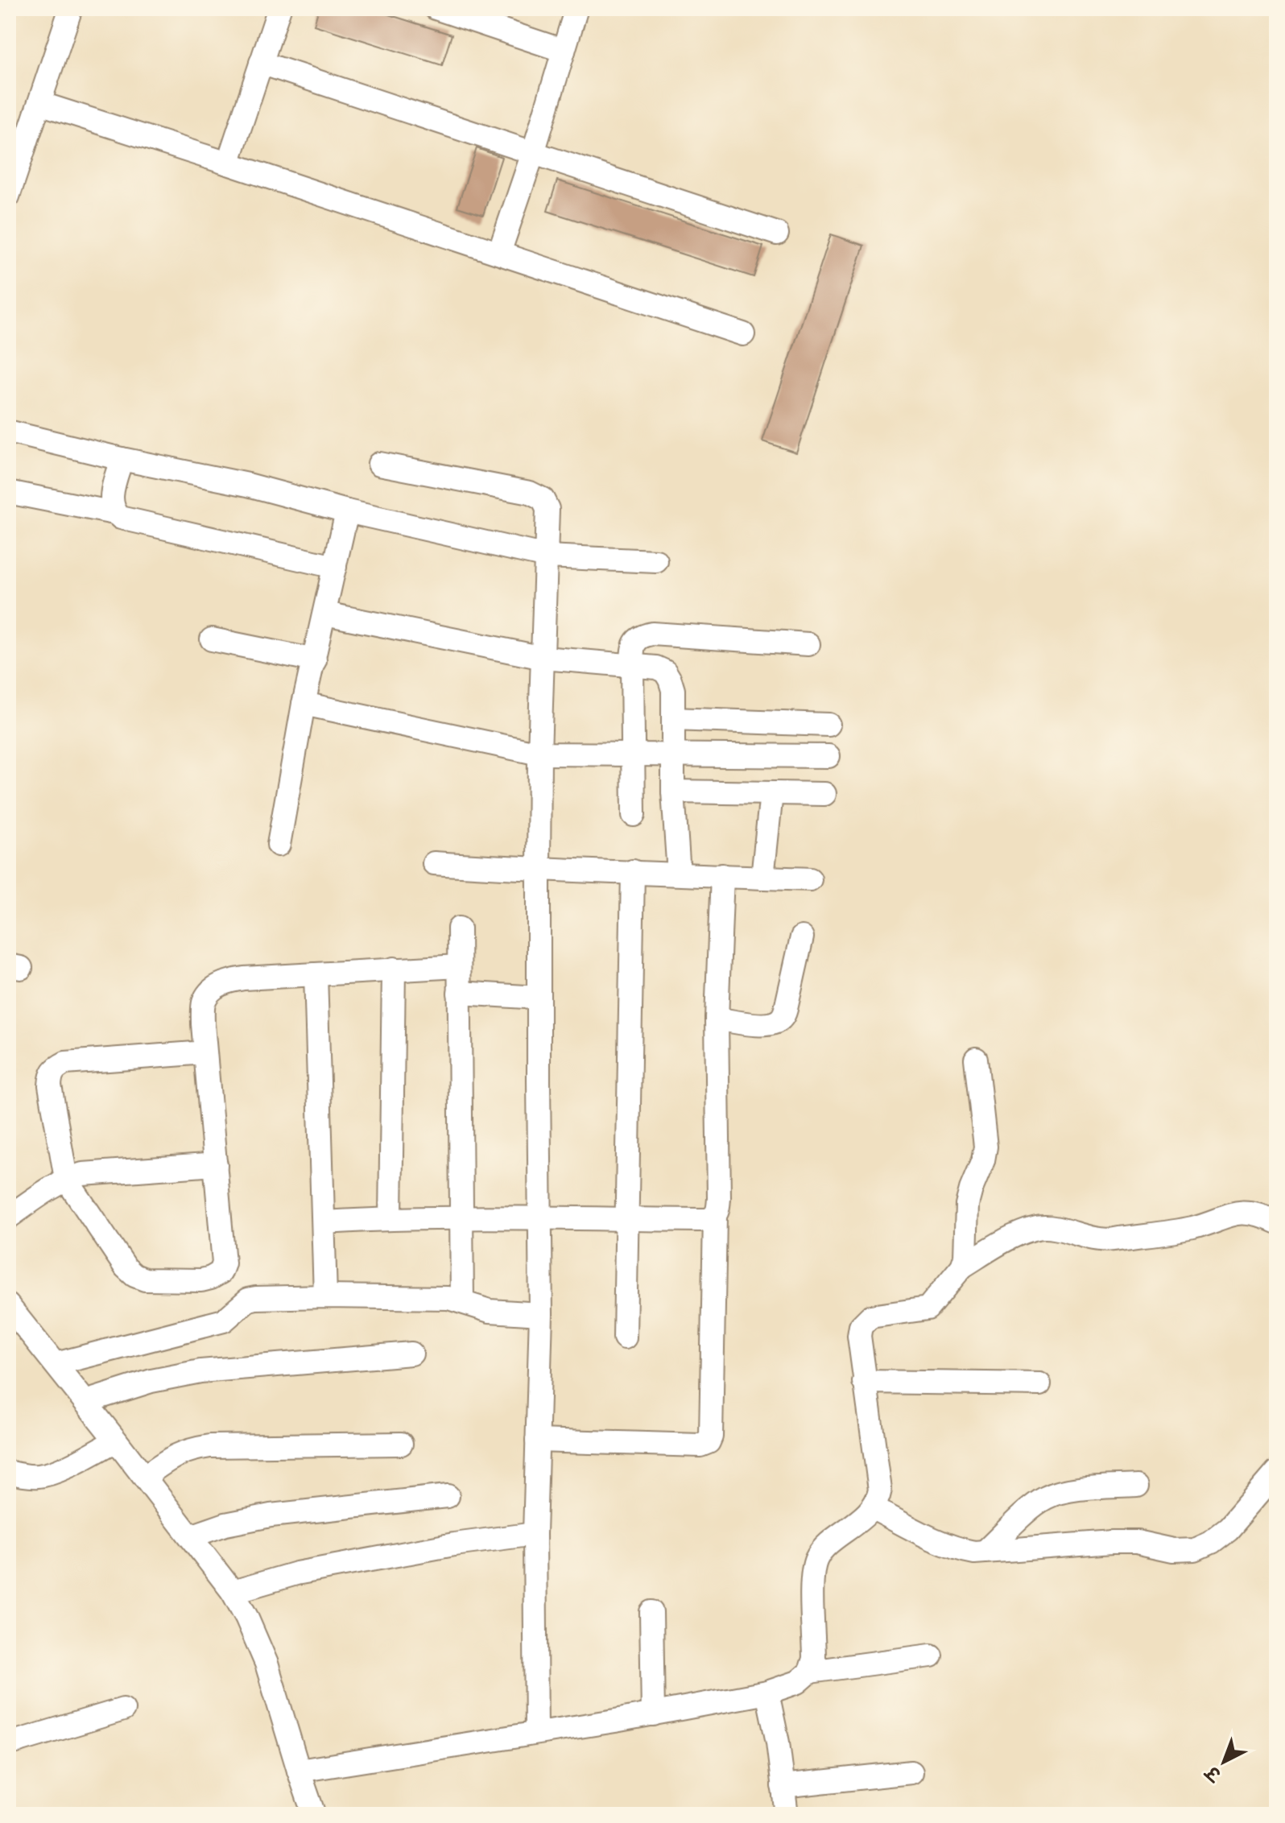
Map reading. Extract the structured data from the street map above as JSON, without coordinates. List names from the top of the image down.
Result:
{
  "north": "bottom left"
}
